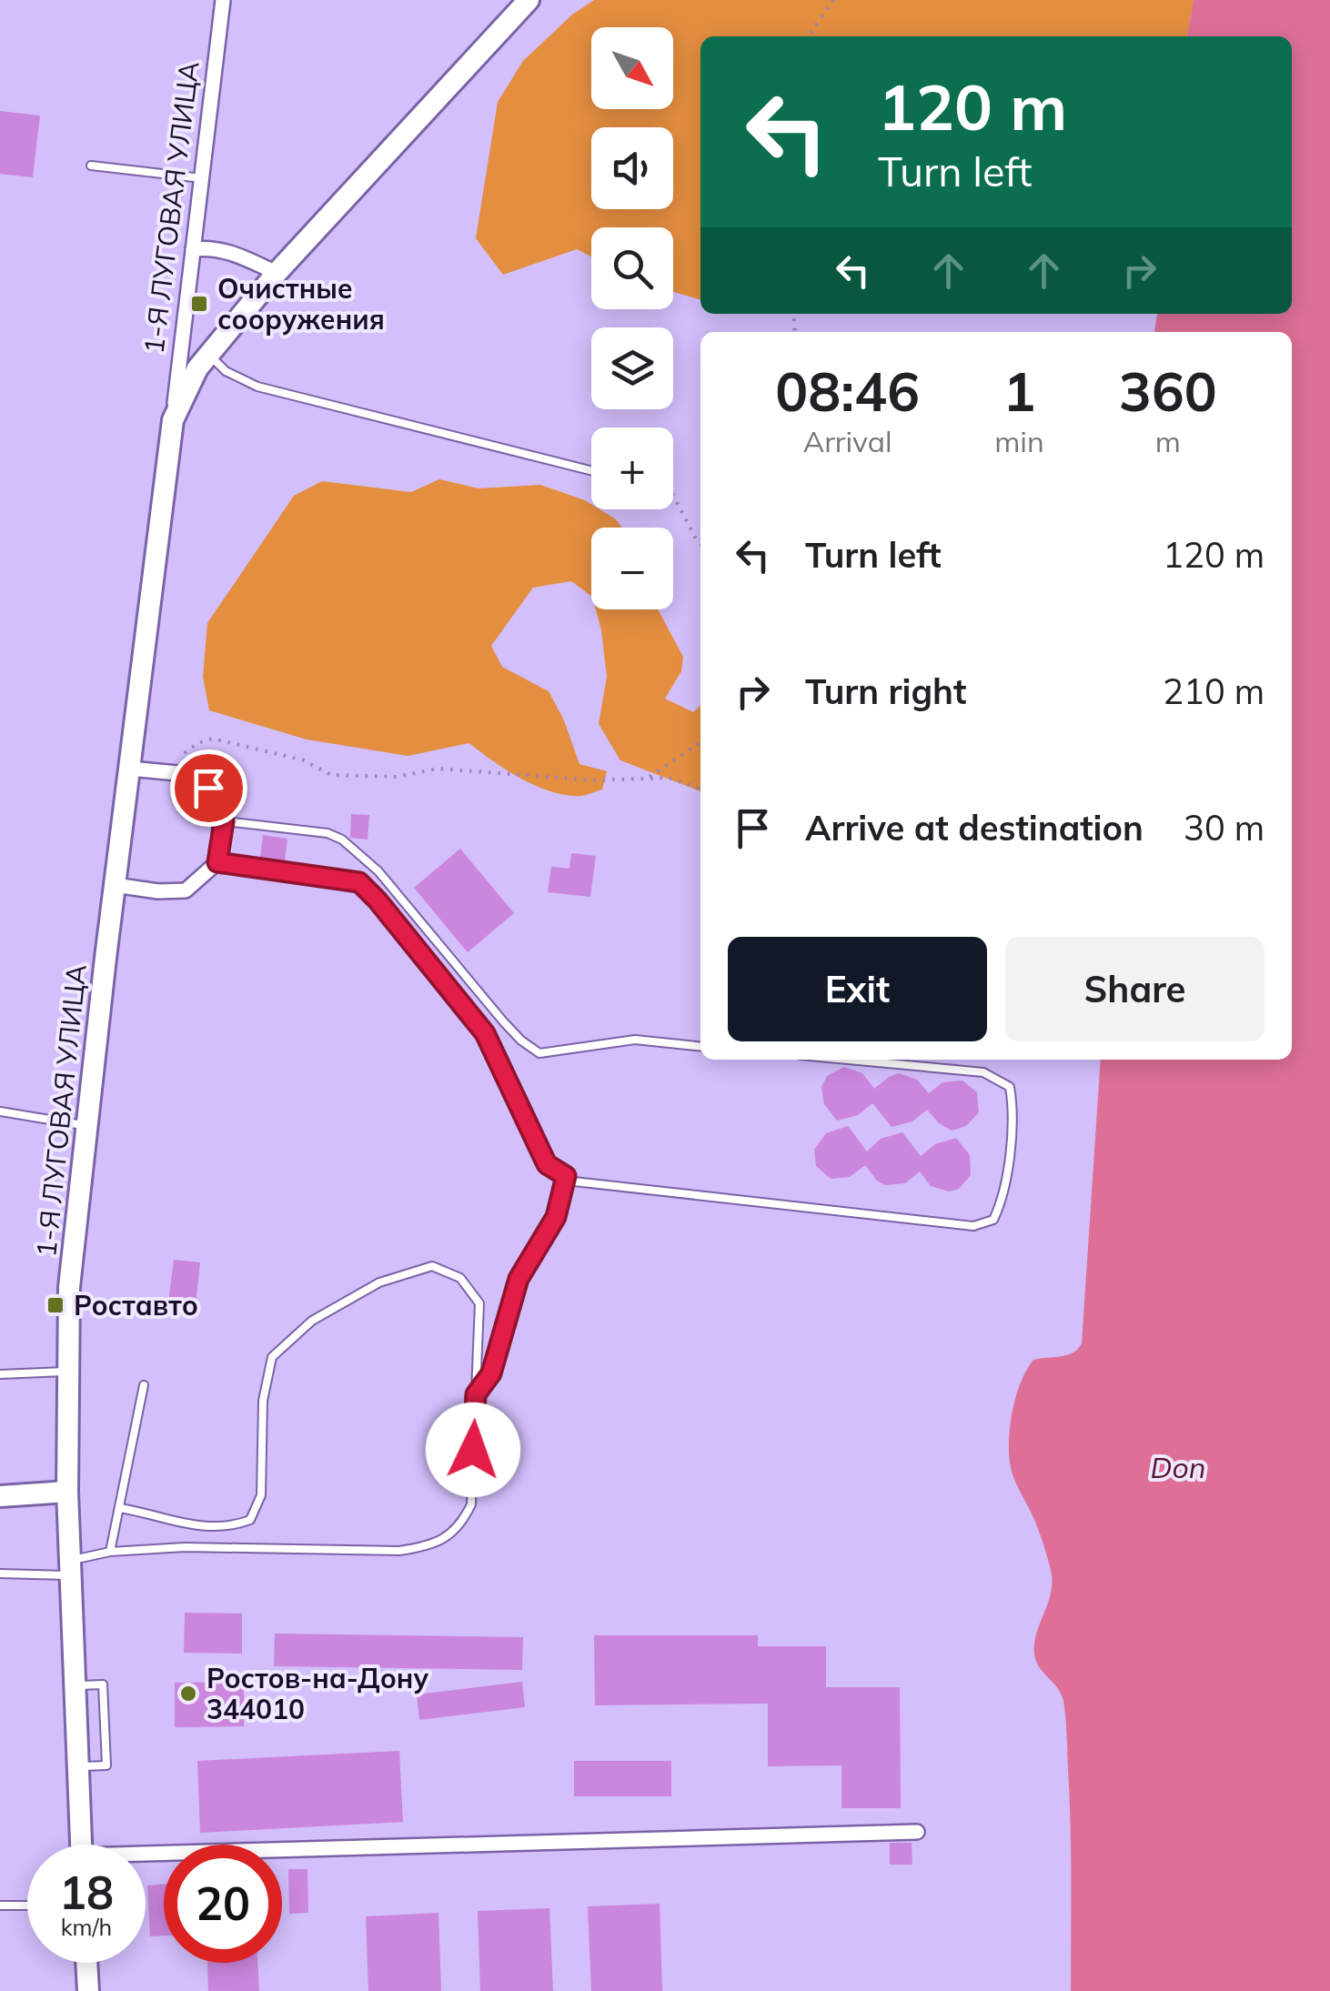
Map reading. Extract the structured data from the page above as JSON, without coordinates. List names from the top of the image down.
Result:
{
  "streets": {
    "main road": ["1-Я ЛУГОВАЯ УЛИЦА"]
  },
  "water": ["Don"],
  "places": {
    "transit": ["Очистные сооружения", "Роставто"],
    "other": ["Ростов-на-Дону 344010"]
  },
  "north": "bottom right",
  "page": {
    "map_buttons": ["+", "−"],
    "turn": ["120 m", "Turn left"],
    "eta": [
      "08:46",
      "Arrival",
      "1",
      "min",
      "360",
      "m"
    ],
    "list": [
      {
        "name": "Turn left",
        "value": "120 m"
      },
      {
        "name": "Turn right",
        "value": "210 m"
      },
      {
        "name": "Arrive at destination",
        "value": "30 m"
      }
    ],
    "buttons": ["Exit", "Share"],
    "speed": "18 km/h",
    "limit": "20"
  }
}
